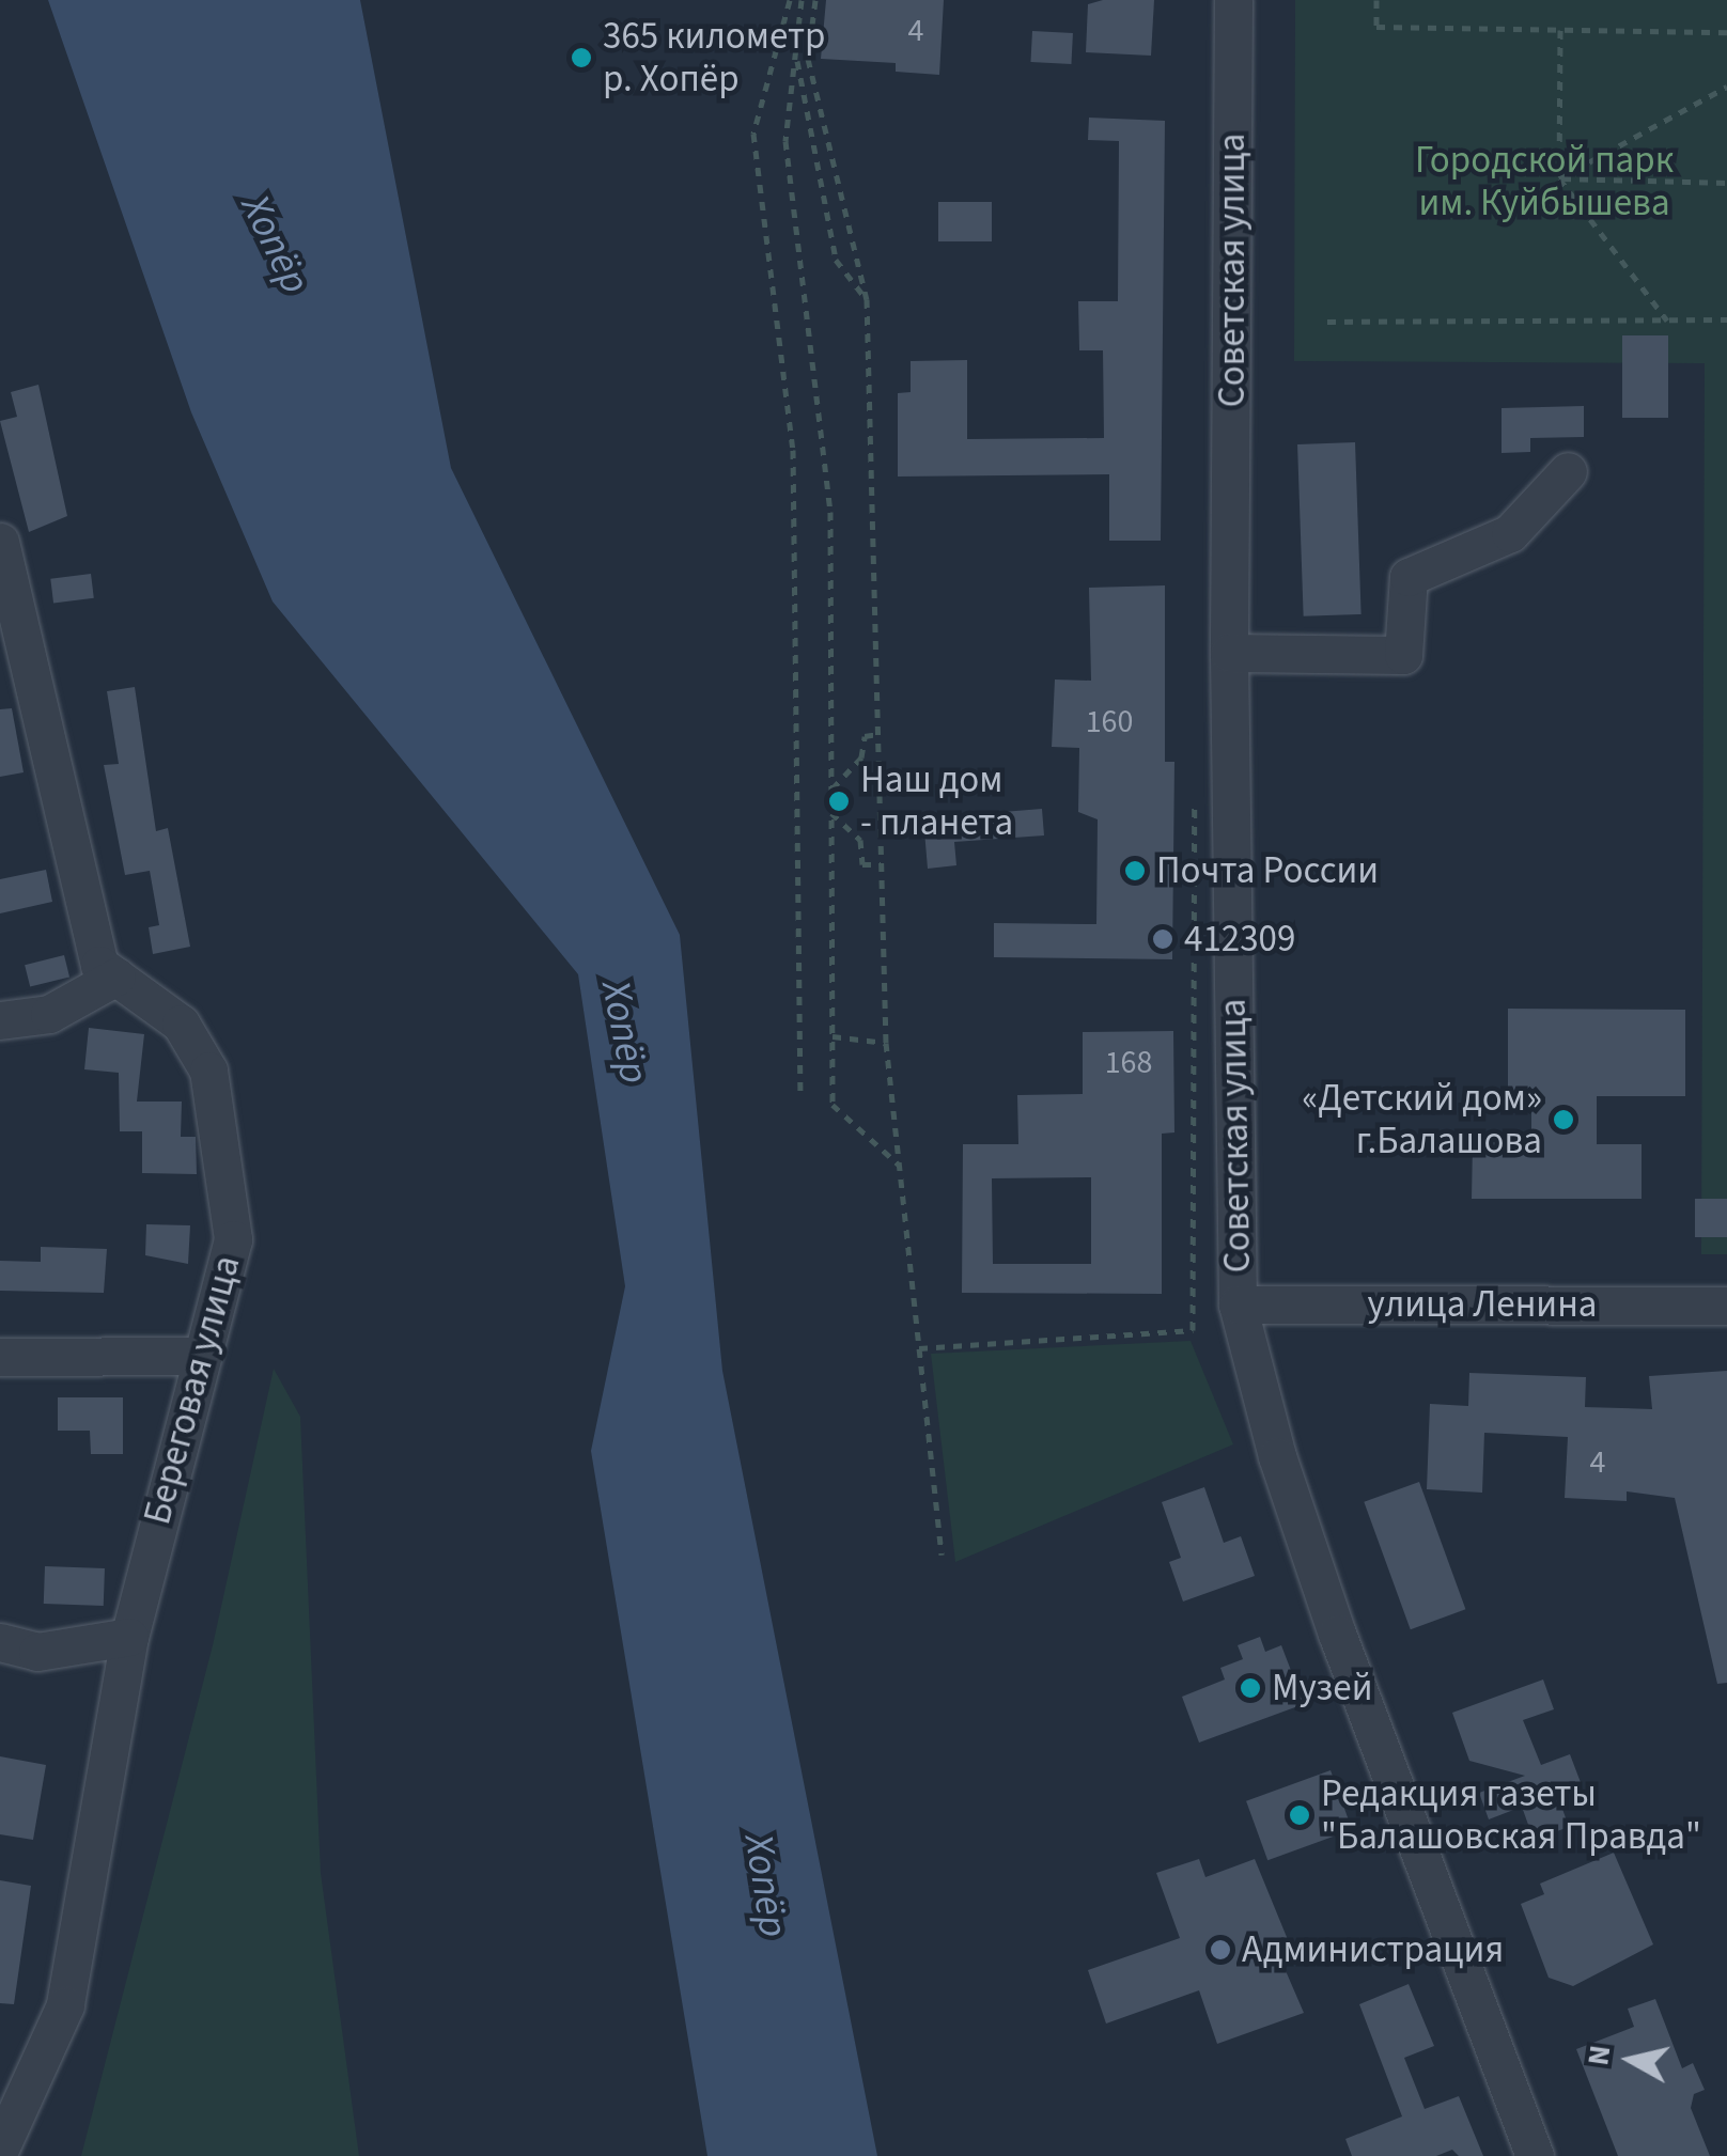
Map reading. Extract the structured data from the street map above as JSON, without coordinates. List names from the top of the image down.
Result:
{
  "streets": {
    "street": ["Советская улица", "улица Ленина", "Береговая улица"]
  },
  "crossings": [
    ["Советская улица", "улица Ленина"]
  ],
  "water": ["Хопёр"],
  "parks": ["Городской парк им. Куйбышева"],
  "places": [
    "365 километр р. Хопёр",
    "Наш дом - планета",
    "Почта России",
    "412309",
    "«Детский дом» г.Балашова",
    "Музей",
    "Редакция газеты \"Балашовская Правда\"",
    "Администрация"
  ],
  "house_numbers": [
    "4",
    "160",
    "168",
    "4"
  ],
  "north": "left"
}
